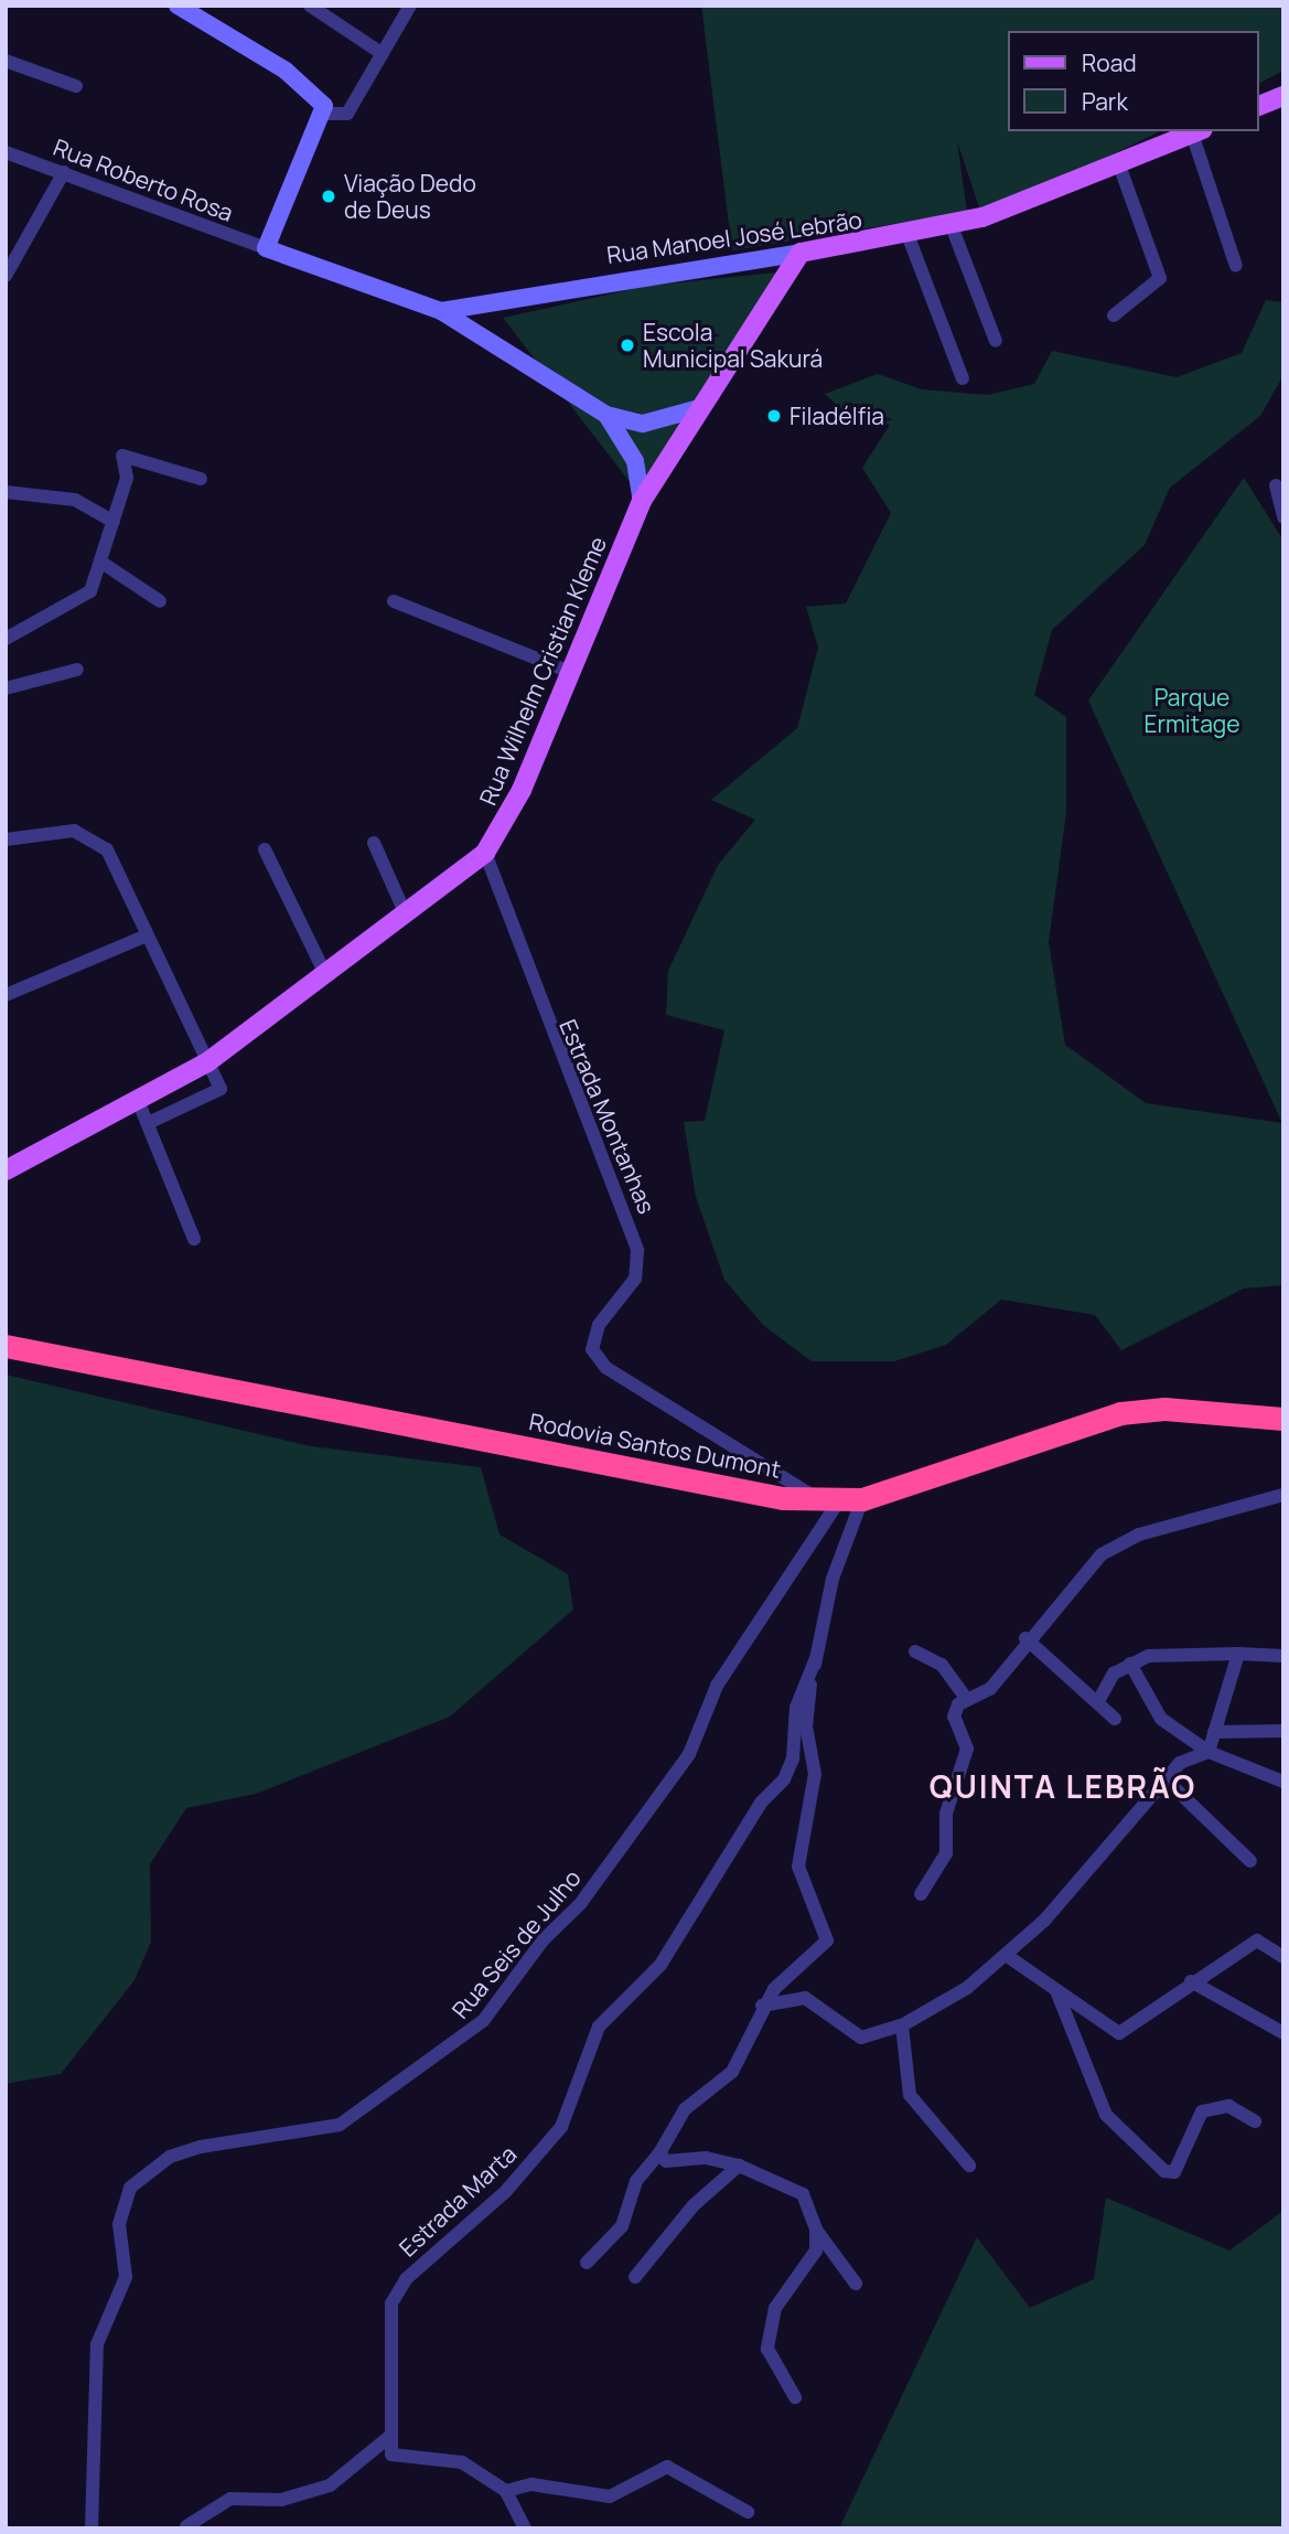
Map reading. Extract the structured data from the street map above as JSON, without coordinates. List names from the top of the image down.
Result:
{
  "streets": {
    "highway": ["Rodovia Santos Dumont"],
    "main road": ["Rua Manoel José Lebrão", "Rua Wilhelm Cristian Kleme"],
    "street": [
      "Rua Roberto Rosa",
      "Estrada Montanhas",
      "Rua Seis de Julho",
      "Estrada Marta"
    ]
  },
  "crossings": [
    ["Rua Roberto Rosa", "Rua Manoel José Lebrão"],
    ["Rua Manoel José Lebrão", "Rua Wilhelm Cristian Kleme"],
    ["Rua Wilhelm Cristian Kleme", "Estrada Montanhas"],
    ["Estrada Montanhas", "Rodovia Santos Dumont"],
    ["Estrada Montanhas", "Rua Seis de Julho"],
    ["Rodovia Santos Dumont", "Rua Seis de Julho"]
  ],
  "districts": ["QUINTA LEBRÃO"],
  "parks": ["Parque Ermitage"],
  "places": ["Viação Dedo de Deus", "Escola Municipal Sakurá", "Filadélfia"],
  "legend": ["Road", "Park"]
}
